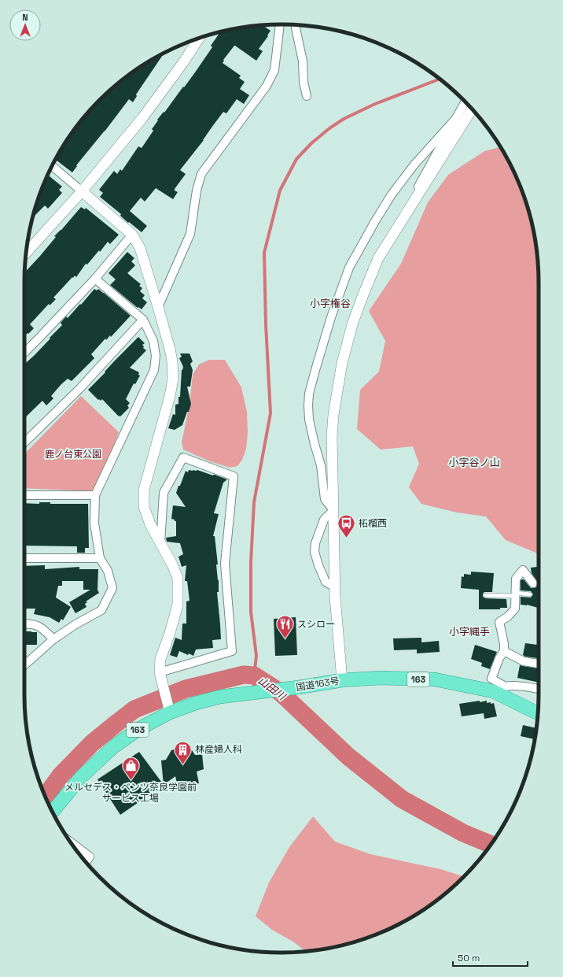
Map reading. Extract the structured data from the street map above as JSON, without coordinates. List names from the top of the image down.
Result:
{
  "streets": {
    "highway": ["163", "国道163号"]
  },
  "districts": ["小字権谷", "小字谷ノ山", "小字縄手"],
  "water": ["山田川"],
  "parks": ["鹿ノ台東公園"],
  "places": {
    "bus stop": ["柘榴西"],
    "restaurant": ["スシロー"],
    "building": ["林産婦人科"],
    "shop": ["メルセデス・ベンツ奈良学園前 サービス工場"]
  },
  "scale_bar": "50 m",
  "north": "top"
}
